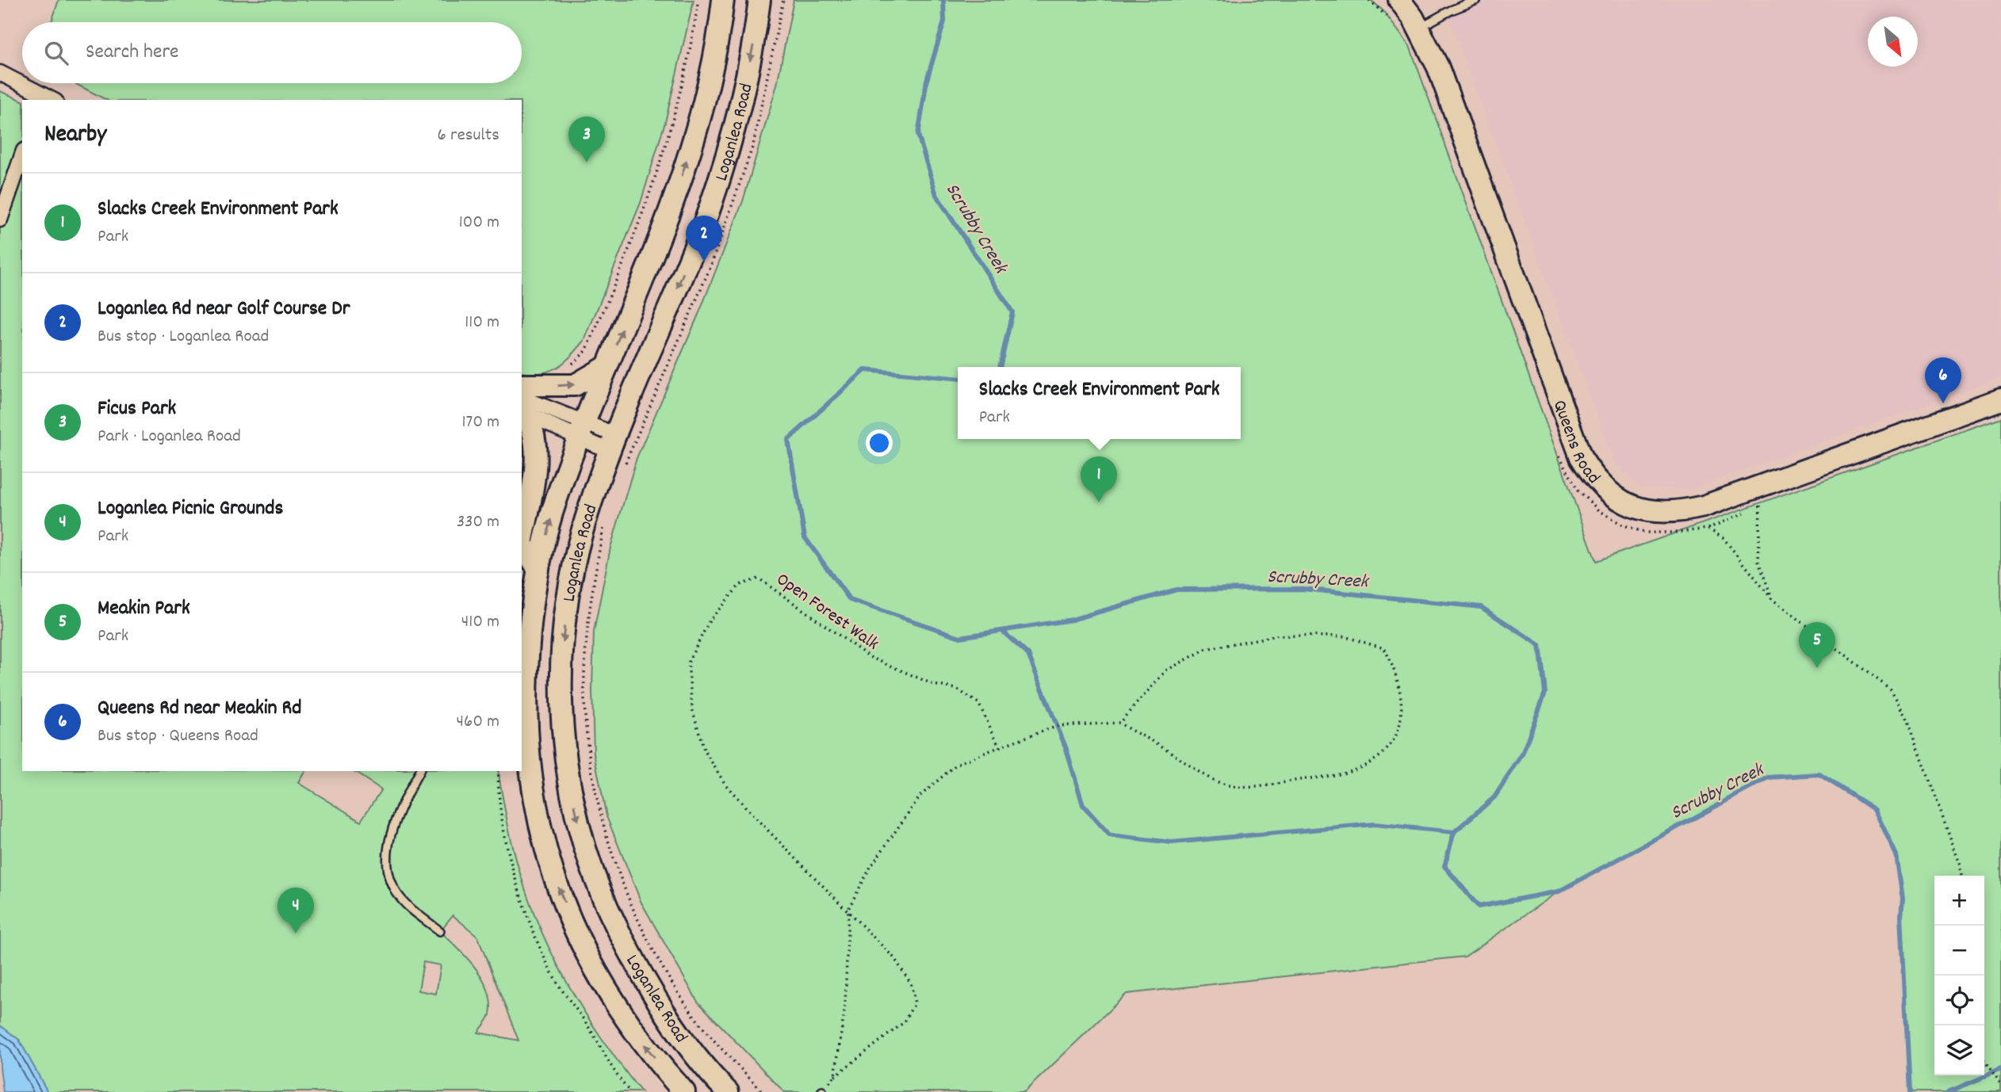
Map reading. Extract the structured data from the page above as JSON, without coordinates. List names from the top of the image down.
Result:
{
  "streets": {
    "main road": ["Loganlea Road", "Queens Road"],
    "path": ["Open Forest Walk"]
  },
  "water": ["Scrubby Creek"],
  "north": "bottom right",
  "page": {
    "search": "Search here",
    "heading": ["Nearby", "6 results"],
    "pins": [
      "3",
      "2",
      "6",
      "1",
      "5",
      "4"
    ],
    "list": [
      {
        "mark": "1",
        "name": "Slacks Creek Environment Park",
        "note": "Park",
        "value": "100 m"
      },
      {
        "mark": "2",
        "name": "Loganlea Rd near Golf Course Dr",
        "note": "Bus stop · Loganlea Road",
        "value": "110 m"
      },
      {
        "mark": "3",
        "name": "Ficus Park",
        "note": "Park · Loganlea Road",
        "value": "170 m"
      },
      {
        "mark": "4",
        "name": "Loganlea Picnic Grounds",
        "note": "Park",
        "value": "330 m"
      },
      {
        "mark": "5",
        "name": "Meakin Park",
        "note": "Park",
        "value": "410 m"
      },
      {
        "mark": "6",
        "name": "Queens Rd near Meakin Rd",
        "note": "Bus stop · Queens Road",
        "value": "460 m"
      }
    ],
    "popup": ["Slacks Creek Environment Park", "Park"],
    "map_buttons": ["+", "−"]
  }
}
